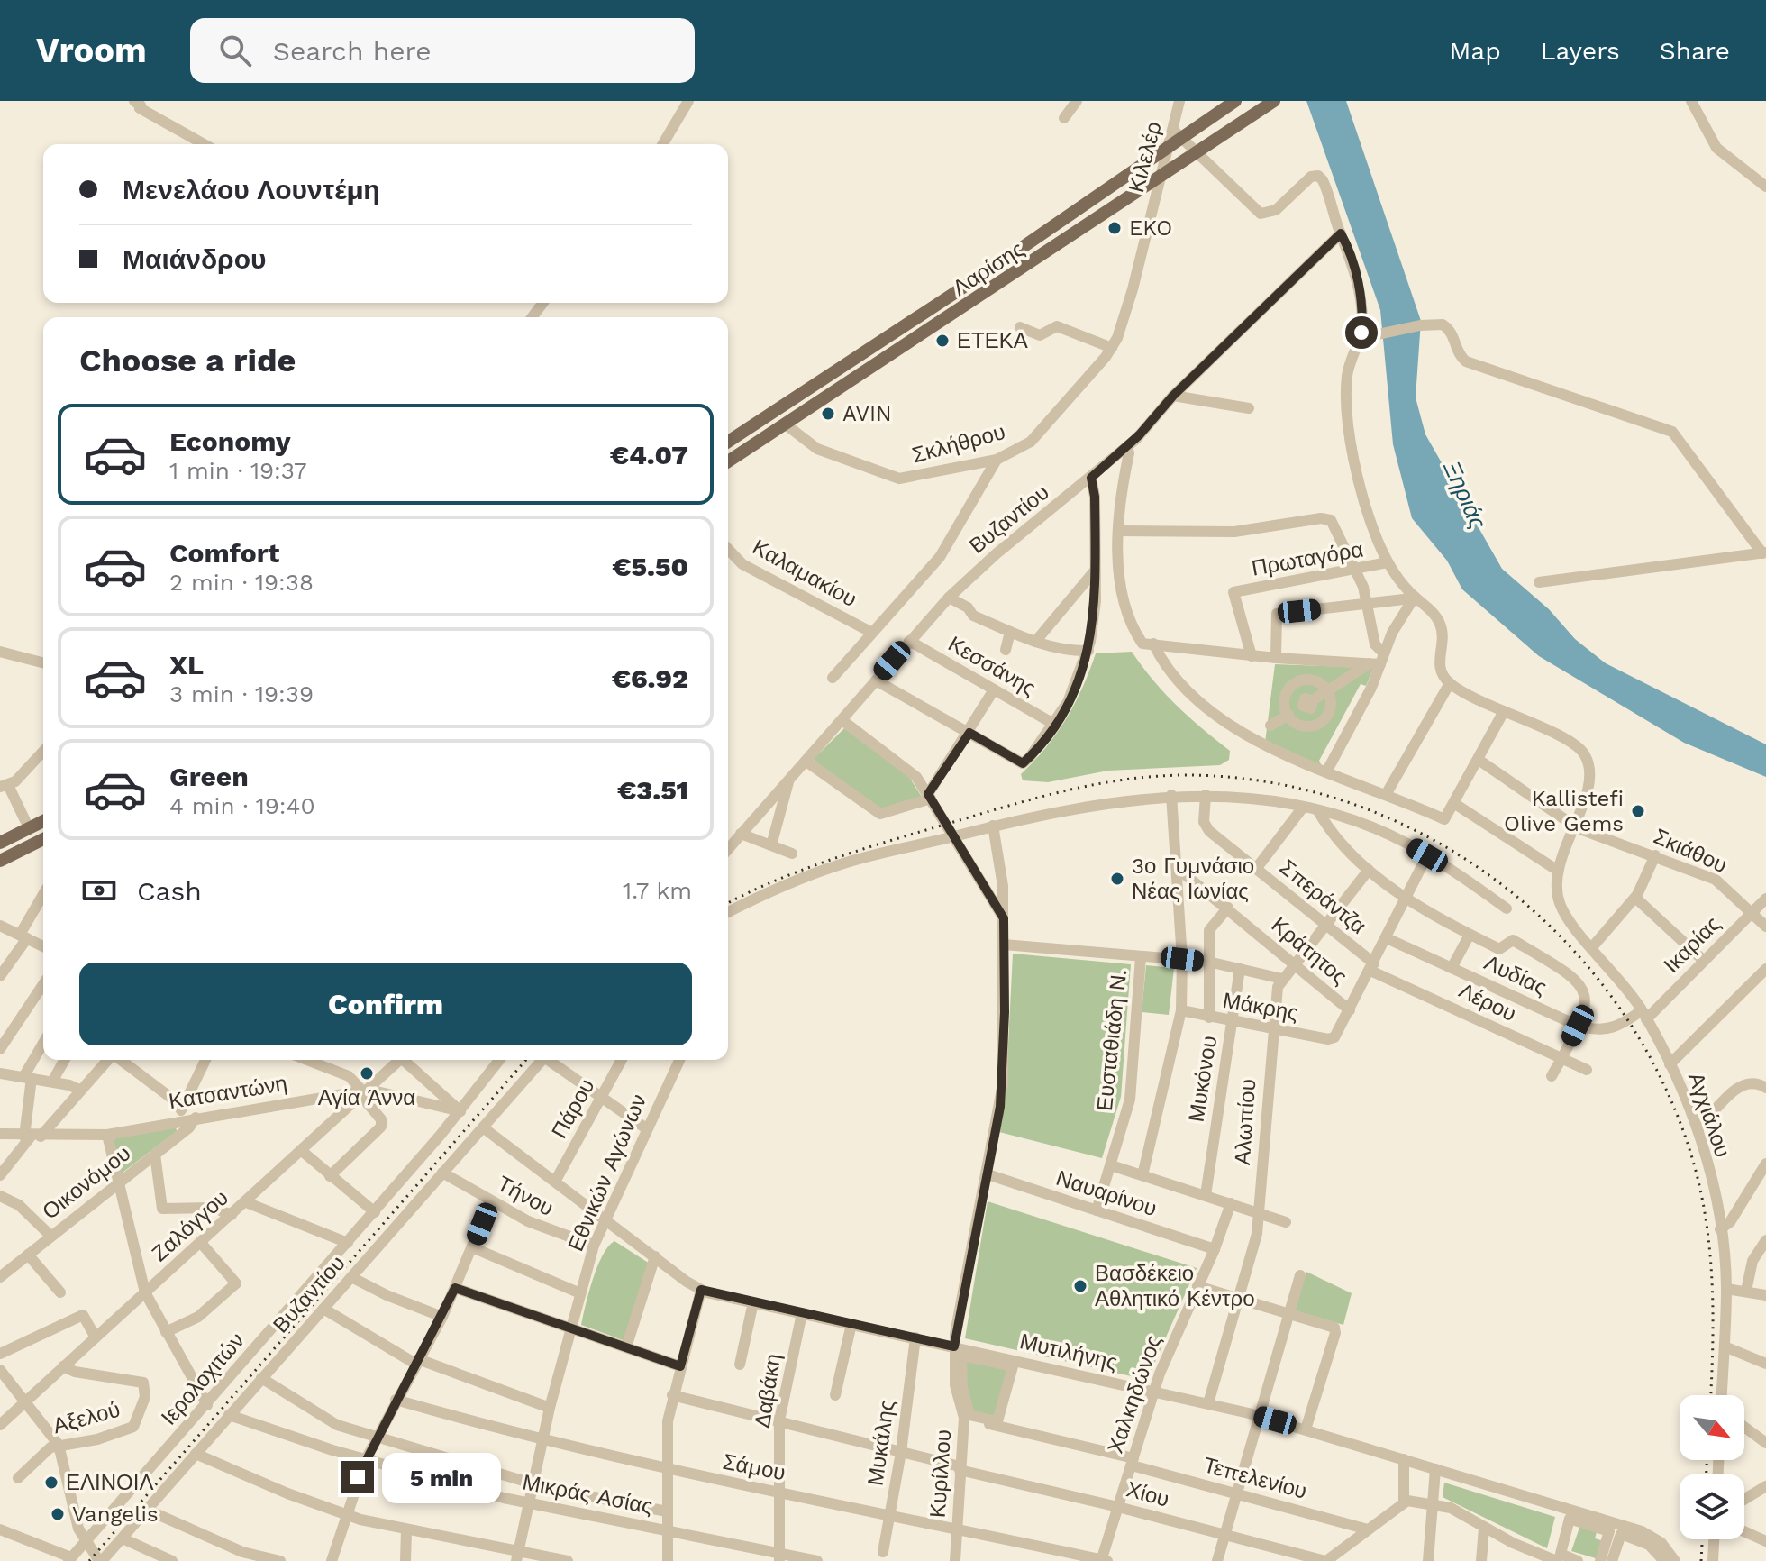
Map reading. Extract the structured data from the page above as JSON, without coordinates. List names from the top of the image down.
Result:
{
  "streets": {
    "main road": ["Λαρίσης"],
    "street": [
      "Κιλελέρ",
      "Σκλήθρου",
      "Βυζαντίου",
      "Πρωταγόρα",
      "Καλαμακίου",
      "Κεσσάνης",
      "Σκιάθου",
      "Σπεράντζα",
      "Ικαρίας",
      "Κράτητος",
      "Λυδίας",
      "Λέρου",
      "Μάκρης",
      "Ευσταθιάδη Ν.",
      "Μυκόνου",
      "Κατσαντώνη",
      "Πάρου",
      "Αγχιάλου",
      "Αλωπίου",
      "Εθνικών Αγώνων",
      "Οικονόμου",
      "Ναυαρίνου",
      "Τήνου",
      "Ζαλόγγου",
      "Μυτιλήνης",
      "Ιερολοχιτών",
      "Δαβάκη",
      "Χαλκηδώνος",
      "Αξελού",
      "Μυκάλης",
      "Σάμου",
      "Κυρίλλου",
      "Τεπελενίου",
      "Μικράς Ασίας",
      "Χίου"
    ]
  },
  "crossings": [
    ["Κιλελέρ", "Λαρίσης"],
    ["Κιλελέρ", "Σκλήθρου"],
    ["Λαρίσης", "Σκλήθρου"],
    ["Βυζαντίου", "Κεσσάνης"],
    ["Βυζαντίου", "Τήνου"],
    ["Βυζαντίου", "Μυτιλήνης"],
    ["Βυζαντίου", "Μικράς Ασίας"],
    ["Σκιάθου", "Ικαρίας"],
    ["Σπεράντζα", "Λέρου"],
    ["Σπεράντζα", "Αλωπίου"],
    ["Ικαρίας", "Λυδίας"],
    ["Ικαρίας", "Αγχιάλου"],
    ["Κράτητος", "Μάκρης"],
    ["Κράτητος", "Αλωπίου"],
    ["Λυδίας", "Αγχιάλου"],
    ["Μάκρης", "Μυκόνου"],
    ["Μάκρης", "Αλωπίου"],
    ["Ευσταθιάδη Ν.", "Ναυαρίνου"],
    ["Κατσαντώνη", "Οικονόμου"],
    ["Κατσαντώνη", "Ζαλόγγου"],
    ["Κατσαντώνη", "Ιερολοχιτών"],
    ["Πάρου", "Μυτιλήνης"],
    ["Αλωπίου", "Μυτιλήνης"],
    ["Εθνικών Αγώνων", "Τήνου"],
    ["Εθνικών Αγώνων", "Μυτιλήνης"],
    ["Εθνικών Αγώνων", "Σάμου"],
    ["Εθνικών Αγώνων", "Μικράς Ασίας"],
    ["Ναυαρίνου", "Χαλκηδώνος"],
    ["Ναυαρίνου", "Κυρίλλου"],
    ["Ζαλόγγου", "Αξελού"],
    ["Μυτιλήνης", "Δαβάκη"],
    ["Μυτιλήνης", "Χαλκηδώνος"],
    ["Μυτιλήνης", "Μυκάλης"],
    ["Μυτιλήνης", "Κυρίλλου"],
    ["Δαβάκη", "Σάμου"],
    ["Δαβάκη", "Μικράς Ασίας"],
    ["Δαβάκη", "Χίου"],
    ["Χαλκηδώνος", "Σάμου"],
    ["Χαλκηδώνος", "Τεπελενίου"],
    ["Χαλκηδώνος", "Χίου"],
    ["Μυκάλης", "Σάμου"],
    ["Μυκάλης", "Χίου"],
    ["Σάμου", "Κυρίλλου"],
    ["Κυρίλλου", "Τεπελενίου"],
    ["Κυρίλλου", "Χίου"]
  ],
  "water": ["Ξηριάς"],
  "places": [
    "EKO",
    "ΕΤΕΚΑ",
    "AVIN",
    "Kallistefi Olive Gems",
    "3ο Γυμνάσιο Νέας Ιωνίας",
    "Αγία Άννα",
    "Βασδέκειο Αθλητικό Κέντρο",
    "ΕΛΙΝΟΙΛ",
    "Vangelis"
  ],
  "north": "bottom right",
  "page": {
    "header": "Vroom",
    "search": "Search here",
    "nav": ["Map", "Layers", "Share"],
    "banner": ["Μενελάου Λουντέμη", "Μαιάνδρου"],
    "heading": "Choose a ride",
    "list": [
      {
        "name": "Economy",
        "note": "1 min · 19:37",
        "value": "€4.07"
      },
      {
        "name": "Comfort",
        "note": "2 min · 19:38",
        "value": "€5.50"
      },
      {
        "name": "XL",
        "note": "3 min · 19:39",
        "value": "€6.92"
      },
      {
        "name": "Green",
        "note": "4 min · 19:40",
        "value": "€3.51"
      }
    ],
    "pay": ["Cash", "1.7 km"],
    "buttons": "Confirm",
    "bubble": "5 min"
  }
}
